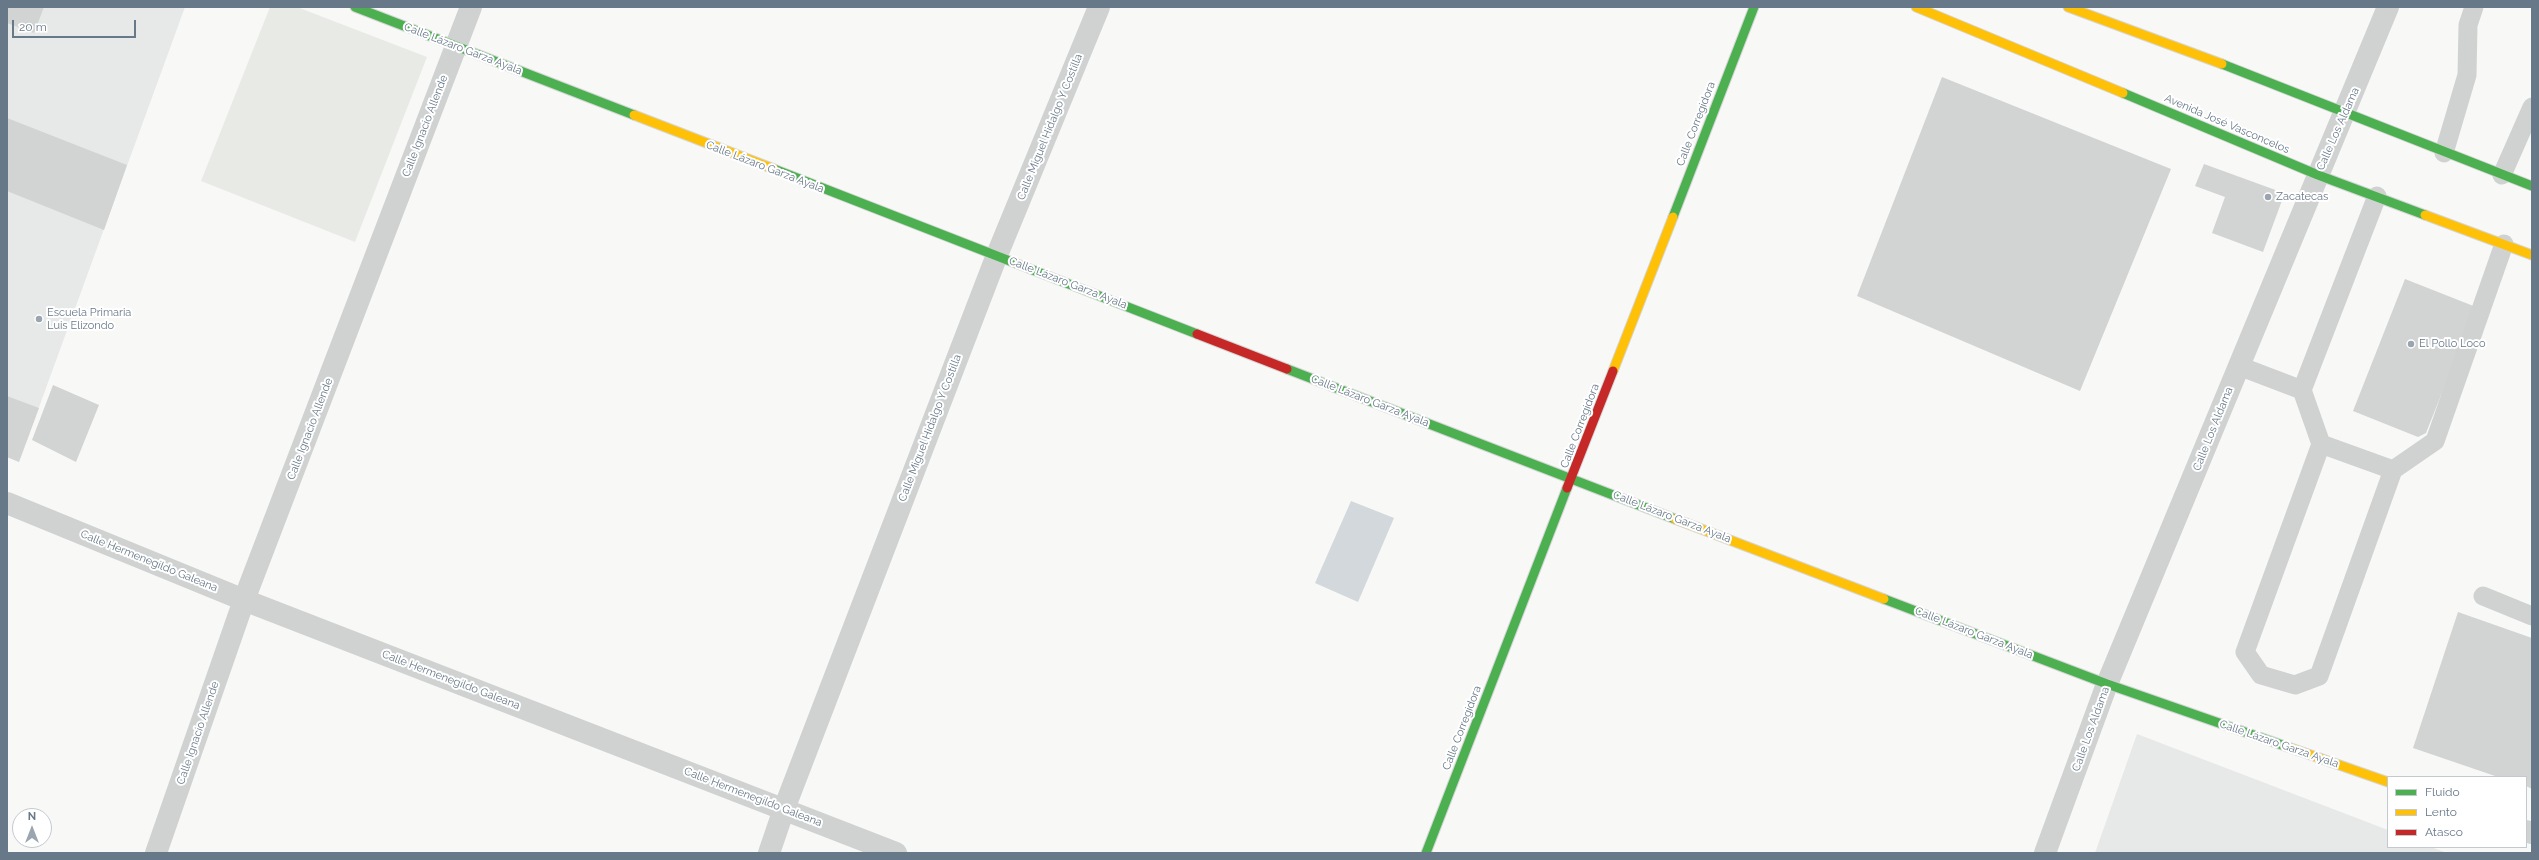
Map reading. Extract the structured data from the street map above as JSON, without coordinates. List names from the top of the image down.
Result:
{
  "streets": {
    "street": [
      "Calle Lázaro Garza Ayala",
      "Calle Corregidora",
      "Avenida José Vasconcelos",
      "Calle Ignacio Allende",
      "Calle Miguel Hidalgo Y Costilla",
      "Calle Los Aldama",
      "Calle Hermenegildo Galeana"
    ]
  },
  "crossings": [
    ["Calle Lázaro Garza Ayala", "Calle Corregidora"],
    ["Calle Lázaro Garza Ayala", "Calle Ignacio Allende"],
    ["Calle Lázaro Garza Ayala", "Calle Miguel Hidalgo Y Costilla"],
    ["Calle Lázaro Garza Ayala", "Calle Los Aldama"],
    ["Avenida José Vasconcelos", "Calle Los Aldama"],
    ["Calle Ignacio Allende", "Calle Hermenegildo Galeana"],
    ["Calle Miguel Hidalgo Y Costilla", "Calle Hermenegildo Galeana"]
  ],
  "places": ["Zacatecas", "Escuela Primaria Luis Elizondo", "El Pollo Loco"],
  "legend": ["Fluido", "Lento", "Atasco"],
  "scale_bar": "20 m",
  "north": "top"
}
